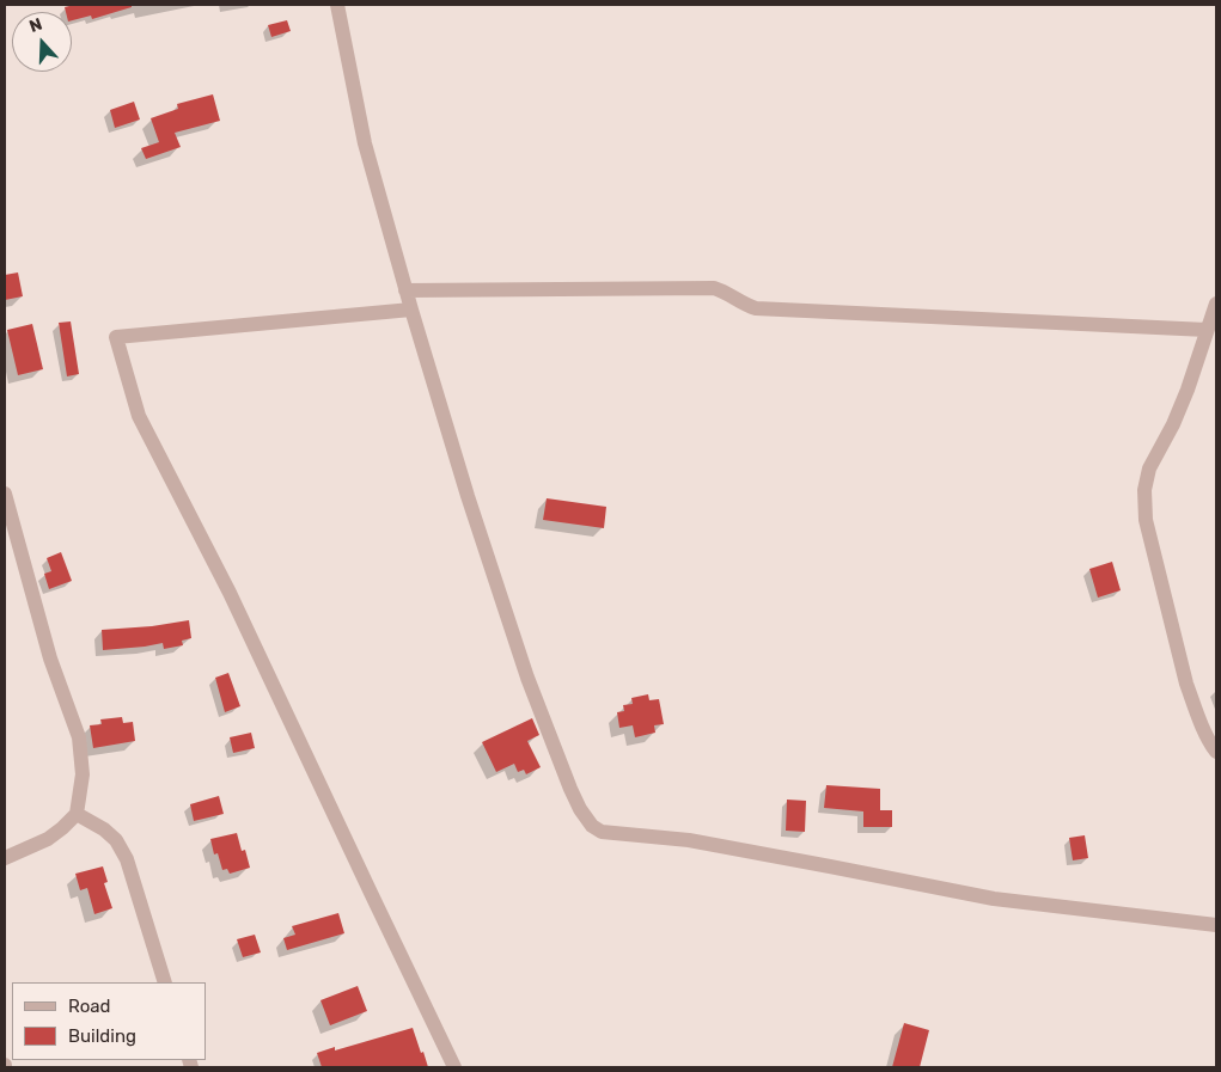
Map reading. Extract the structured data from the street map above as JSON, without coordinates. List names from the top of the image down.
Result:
{
  "legend": ["Road", "Building"],
  "north": "top"
}
